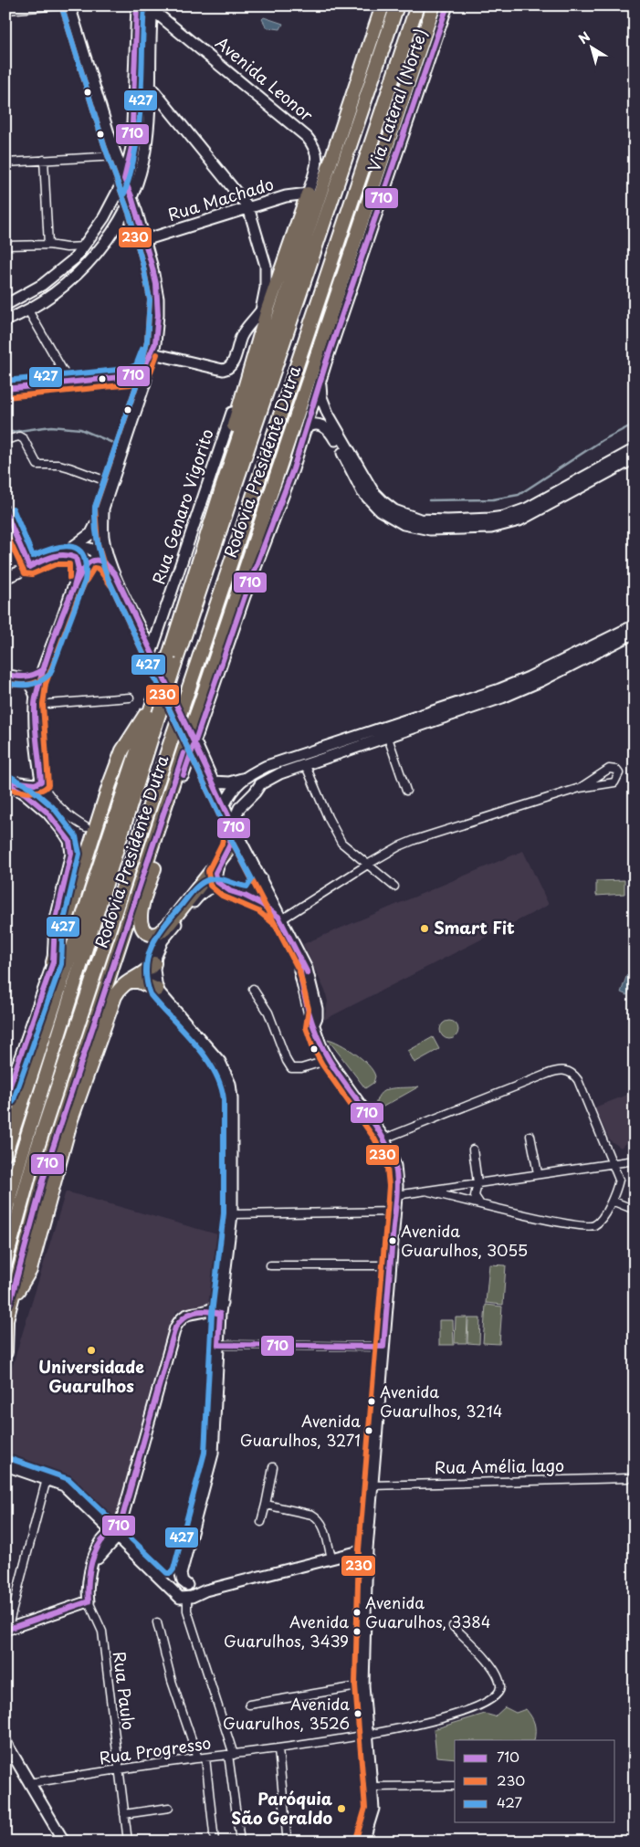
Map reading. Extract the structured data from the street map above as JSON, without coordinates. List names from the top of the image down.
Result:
{
  "streets": {
    "highway": ["Rodovia Presidente Dutra"],
    "street": [
      "Avenida Leonor",
      "Via Lateral (Norte)",
      "Rua Machado",
      "Rua Genaro Vigorito",
      "Rua Amélia lago",
      "Rua Paulo",
      "Rua Progresso"
    ]
  },
  "crossings": [
    ["Avenida Leonor", "Rua Machado"],
    ["Rua Machado", "Rua Genaro Vigorito"],
    ["Rua Paulo", "Rua Progresso"]
  ],
  "places": [
    "Smart Fit",
    "Avenida Guarulhos, 3055",
    "Universidade Guarulhos",
    "Avenida Guarulhos, 3214",
    "Avenida Guarulhos, 3271",
    "Avenida Guarulhos, 3384",
    "Avenida Guarulhos, 3439",
    "Avenida Guarulhos, 3526",
    "Paróquia São Geraldo"
  ],
  "lines": ["transit line 710", "transit line 427", "transit line 230"],
  "legend": ["710", "230", "427"],
  "north": "top left"
}
